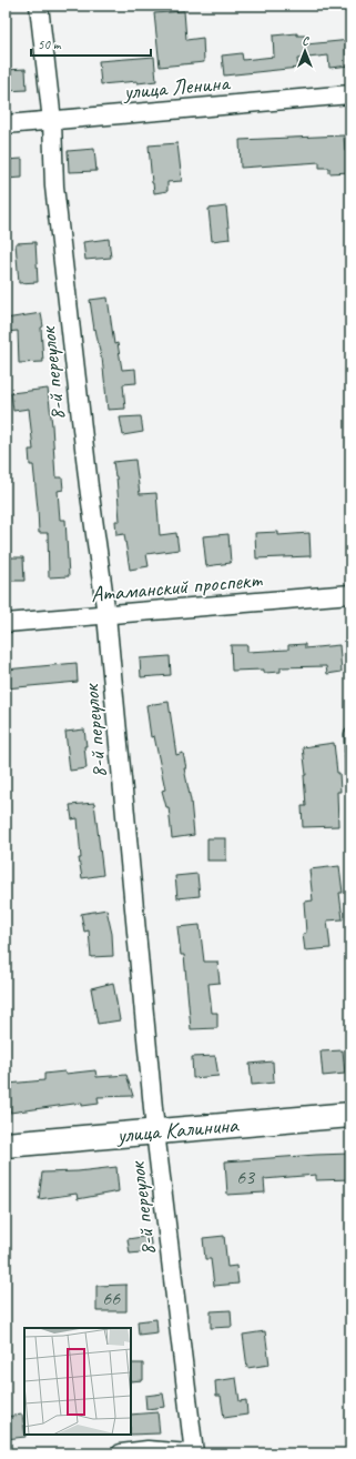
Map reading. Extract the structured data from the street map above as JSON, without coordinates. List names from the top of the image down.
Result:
{
  "streets": {
    "main road": ["улица Калинина"],
    "street": ["улица Ленина", "8-й переулок", "Атаманский проспект"]
  },
  "crossings": [
    ["улица Ленина", "8-й переулок"],
    ["8-й переулок", "Атаманский проспект"],
    ["8-й переулок", "улица Калинина"]
  ],
  "house_numbers": ["63", "66"],
  "scale_bar": "50 m",
  "north": "top"
}
